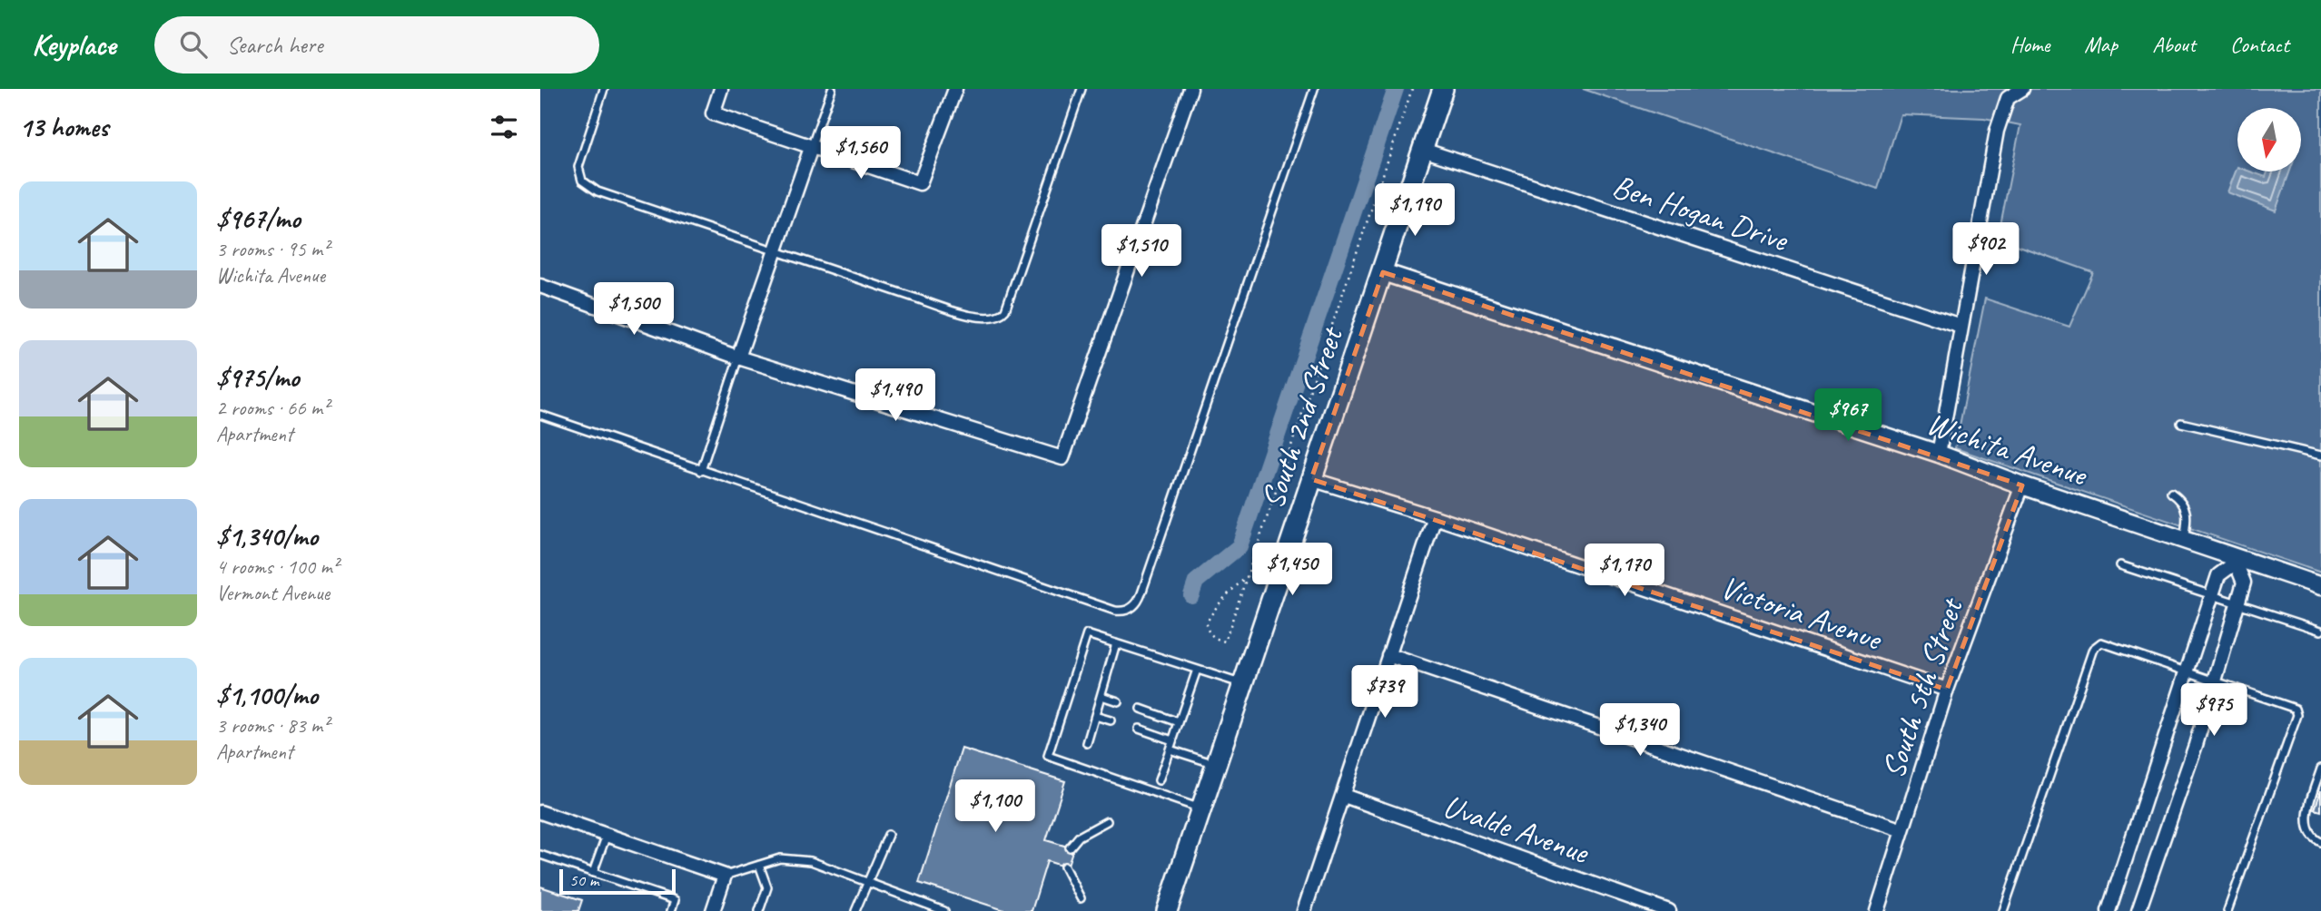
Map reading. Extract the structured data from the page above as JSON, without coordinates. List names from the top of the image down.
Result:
{
  "streets": {
    "main road": ["South 2nd Street"],
    "street": [
      "Ben Hogan Drive",
      "Wichita Avenue",
      "Victoria Avenue",
      "South 5th Street",
      "Uvalde Avenue"
    ]
  },
  "crossings": [
    ["Ben Hogan Drive", "South 2nd Street"],
    ["South 2nd Street", "Wichita Avenue"],
    ["South 2nd Street", "Victoria Avenue"],
    ["Wichita Avenue", "South 5th Street"],
    ["Victoria Avenue", "South 5th Street"]
  ],
  "scale_bar": "50 m",
  "north": "bottom",
  "page": {
    "header": "Keyplace",
    "search": "Search here",
    "nav": [
      "Home",
      "Map",
      "About",
      "Contact"
    ],
    "heading": "13 homes",
    "price": [
      "$1,560",
      "$1,190",
      "$902",
      "$1,510",
      "$1,500",
      "$1,490",
      "$967",
      "$1,450",
      "$1,170",
      "$739",
      "$975",
      "$1,340",
      "$1,100"
    ],
    "list": [
      {
        "name": "$967/mo",
        "note": "3 rooms · 95 m² · Wichita Avenue"
      },
      {
        "name": "$975/mo",
        "note": "2 rooms · 66 m² · Apartment"
      },
      {
        "name": "$1,340/mo",
        "note": "4 rooms · 100 m² · Vermont Avenue"
      },
      {
        "name": "$1,100/mo",
        "note": "3 rooms · 83 m² · Apartment"
      }
    ],
    "scale": "50 m"
  }
}
